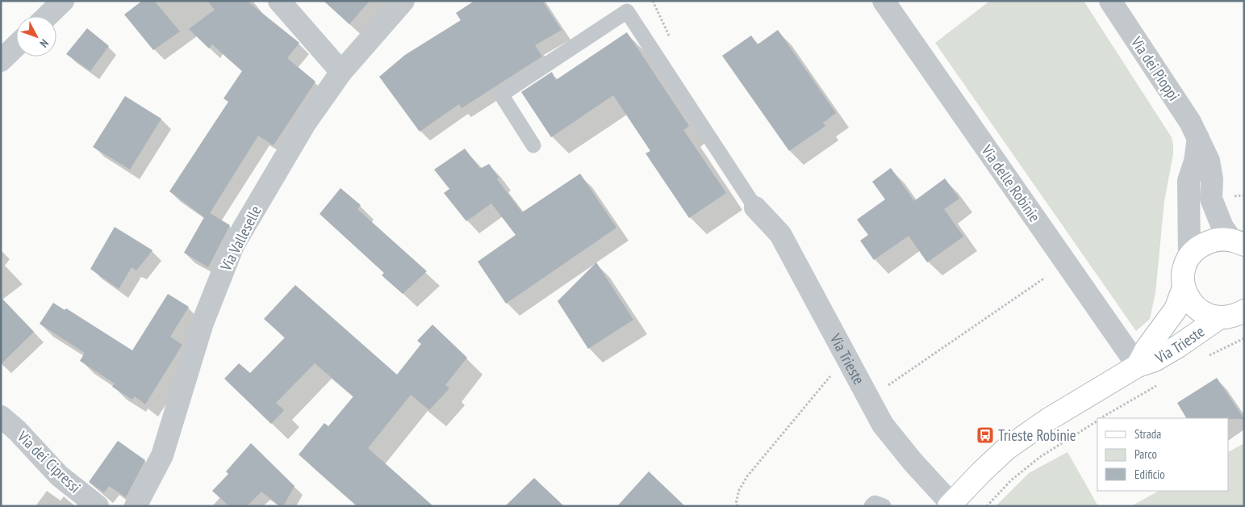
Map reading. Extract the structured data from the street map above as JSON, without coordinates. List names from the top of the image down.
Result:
{
  "streets": {
    "street": [
      "Via dei Pioppi",
      "Via delle Robinie",
      "Via Valleselle",
      "Via Trieste",
      "Via dei Cipressi"
    ]
  },
  "crossings": [
    ["Via dei Pioppi", "Via Trieste"],
    ["Via delle Robinie", "Via Trieste"]
  ],
  "places": {
    "bus stop": ["Trieste Robinie"]
  },
  "legend": ["Strada", "Parco", "Edificio"],
  "north": "bottom right"
}
